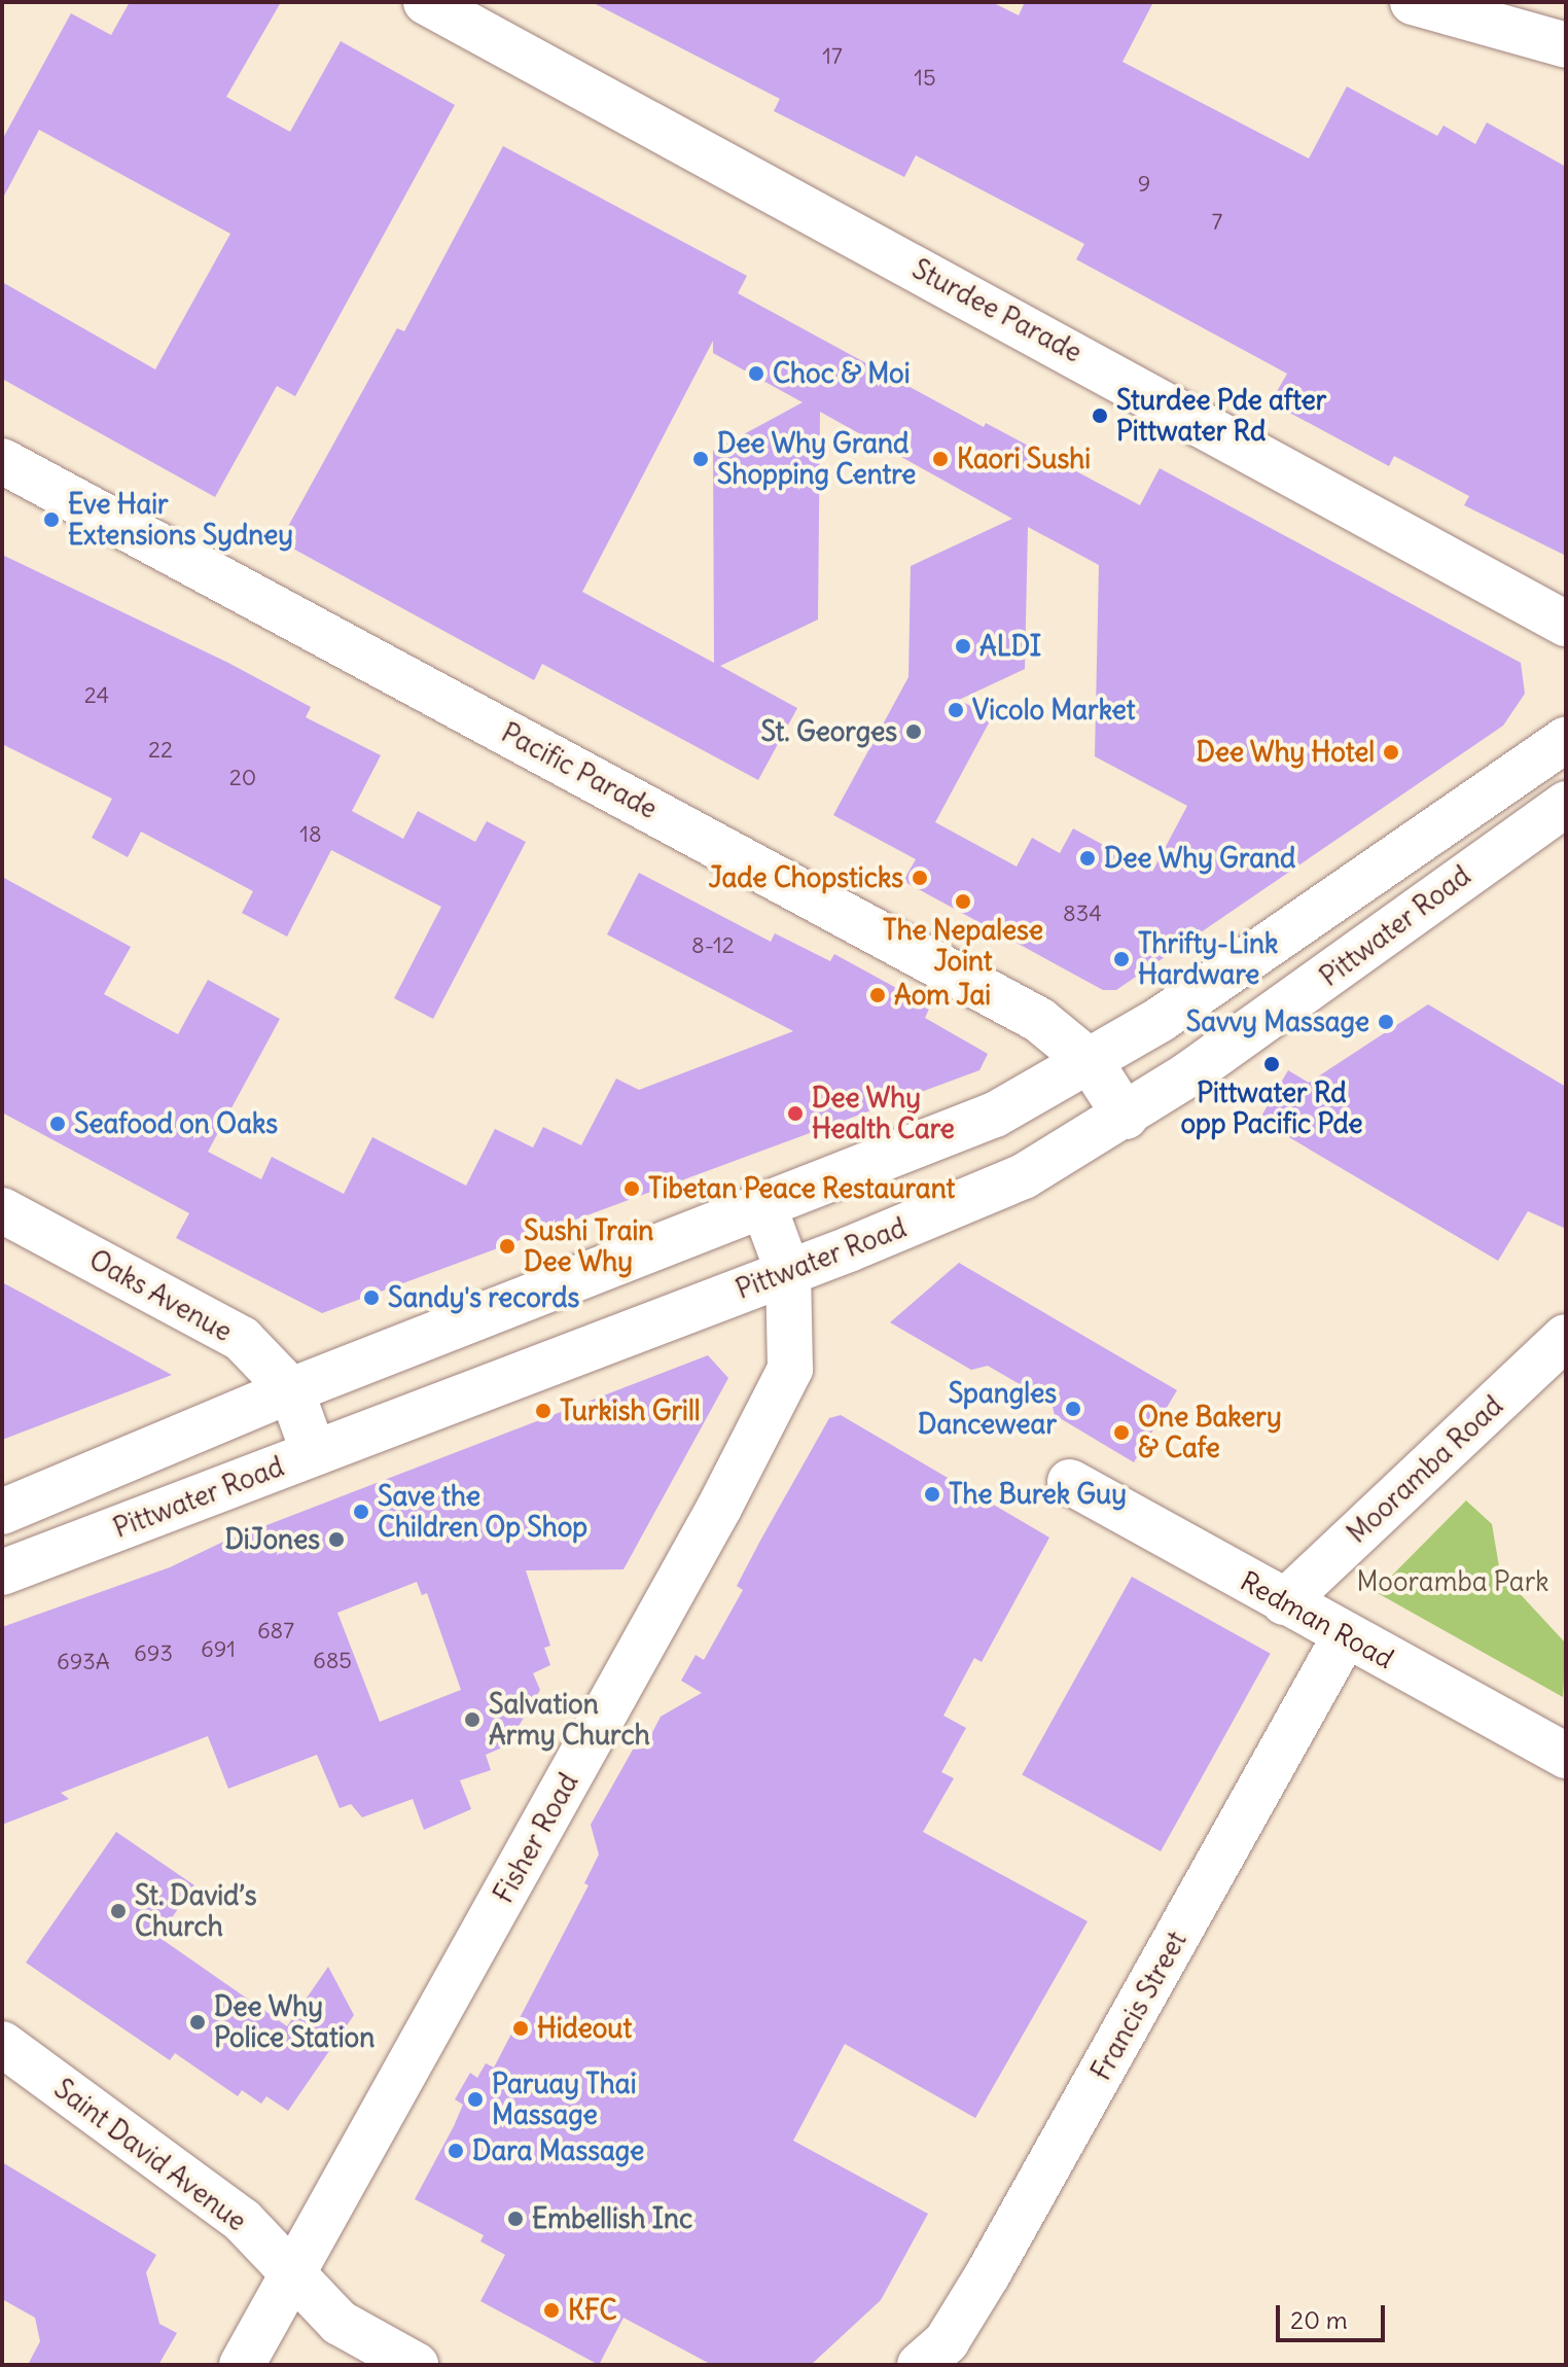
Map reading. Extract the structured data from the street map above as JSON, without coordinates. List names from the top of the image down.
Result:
{
  "streets": {
    "main road": [
      "Sturdee Parade",
      "Pacific Parade",
      "Pittwater Road",
      "Oaks Avenue",
      "Mooramba Road",
      "Redman Road",
      "Fisher Road",
      "Francis Street",
      "Saint David Avenue"
    ]
  },
  "crossings": [
    ["Pacific Parade", "Pittwater Road"],
    ["Pittwater Road", "Oaks Avenue"],
    ["Pittwater Road", "Fisher Road"],
    ["Mooramba Road", "Redman Road"],
    ["Redman Road", "Francis Street"],
    ["Fisher Road", "Saint David Avenue"]
  ],
  "parks": ["Mooramba Park"],
  "places": [
    "Choc & Moi",
    "Sturdee Pde after Pittwater Rd",
    "Dee Why Grand Shopping Centre",
    "Kaori Sushi",
    "Eve Hair Extensions Sydney",
    "ALDI",
    "Vicolo Market",
    "St. Georges",
    "Dee Why Hotel",
    "Dee Why Grand",
    "Jade Chopsticks",
    "The Nepalese Joint",
    "Thrifty-Link Hardware",
    "Aom Jai",
    "Savvy Massage",
    "Pittwater Rd opp Pacific Pde",
    "Dee Why Health Care",
    "Seafood on Oaks",
    "Tibetan Peace Restaurant",
    "Sushi Train Dee Why",
    "Sandy's records",
    "Spangles Dancewear",
    "Turkish Grill",
    "One Bakery & Cafe",
    "The Burek Guy",
    "Save the Children Op Shop",
    "DiJones",
    "Salvation Army Church",
    "St. David’s Church",
    "Dee Why Police Station",
    "Hideout",
    "Paruay Thai Massage",
    "Dara Massage",
    "Embellish Inc",
    "KFC"
  ],
  "house_numbers": [
    "17",
    "15",
    "9",
    "7",
    "24",
    "22",
    "20",
    "18",
    "834",
    "8-12",
    "687",
    "691",
    "693",
    "685",
    "693A"
  ],
  "scale_bar": "20 m"
}
